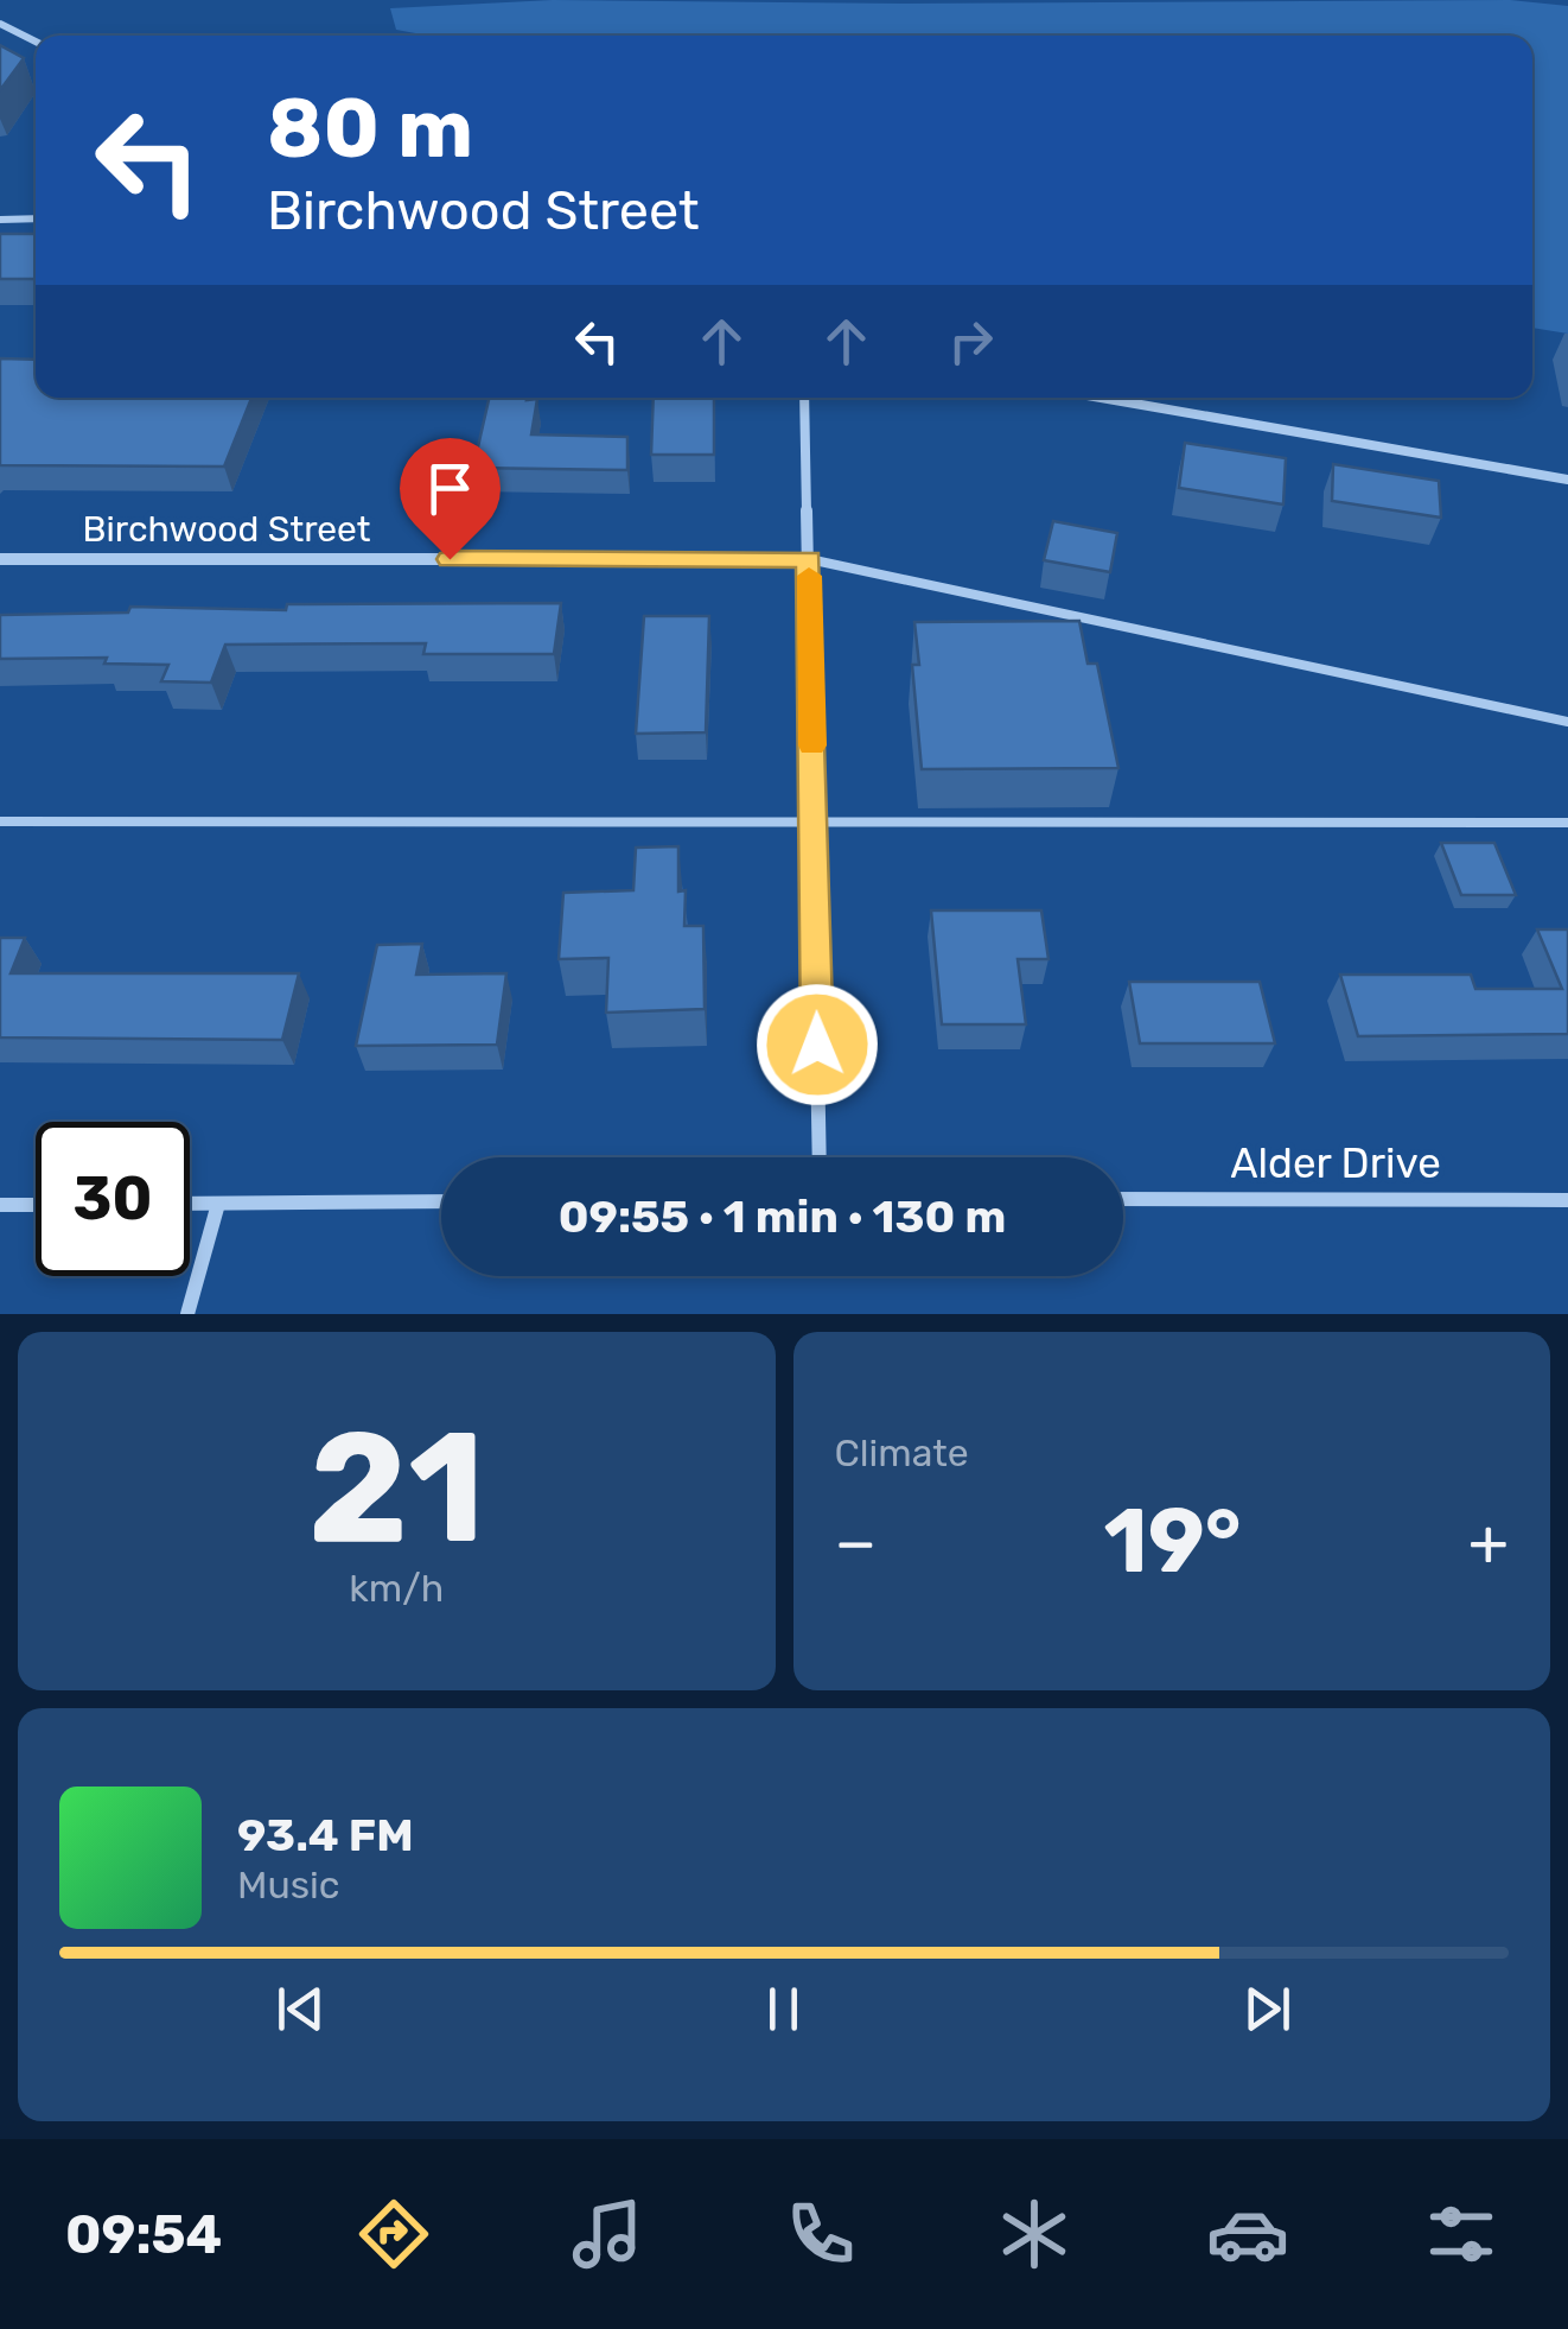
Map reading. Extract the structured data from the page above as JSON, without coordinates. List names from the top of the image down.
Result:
{
  "streets": {
    "street": ["Birchwood Street", "Alder Drive"]
  },
  "page": {
    "turn": ["80 m", "Birchwood Street"],
    "limit": "30",
    "trip": "09:55 · 1 min · 130 m",
    "tile": [
      ["21", "km/h"],
      "Climate"
    ],
    "heat": ["−", "19°", "+"],
    "song": ["93.4 FM", "Music"],
    "tabs": "09:54"
  }
}
